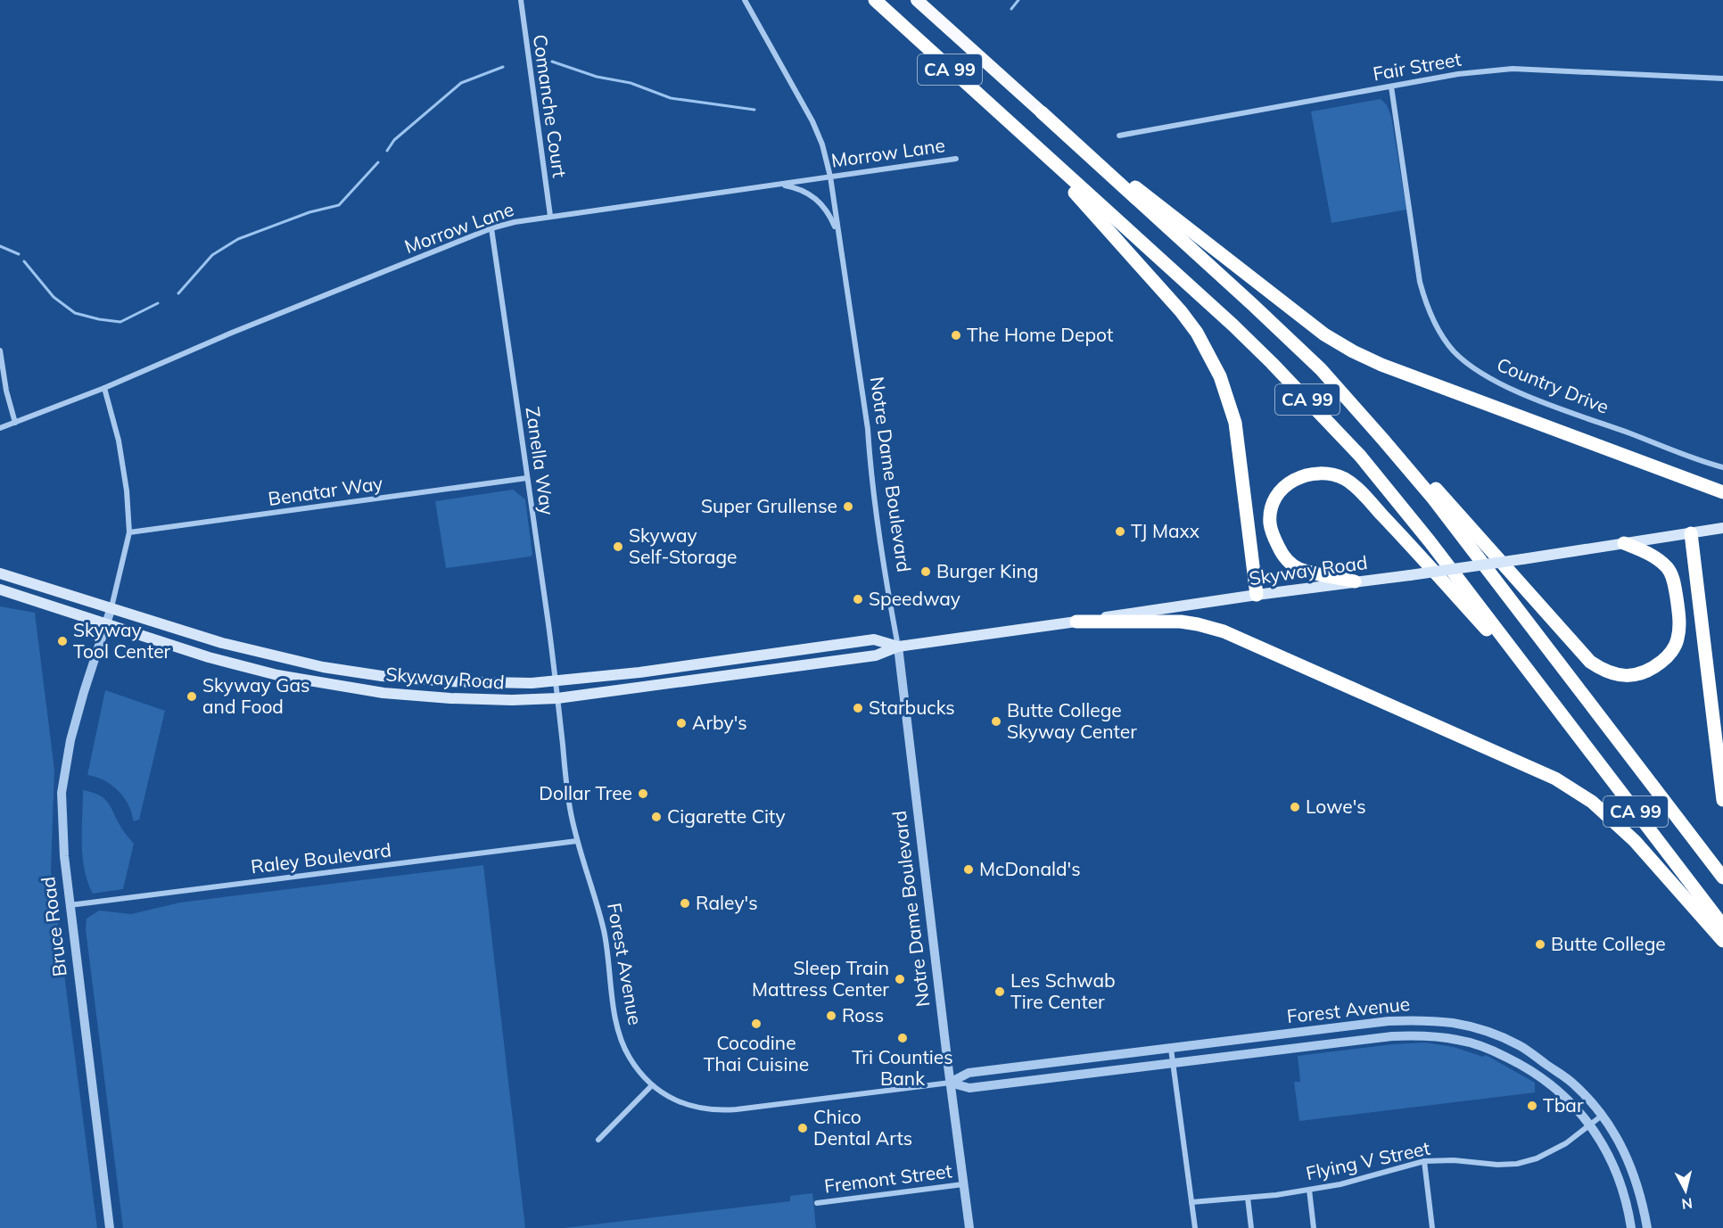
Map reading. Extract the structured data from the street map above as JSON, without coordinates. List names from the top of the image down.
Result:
{
  "streets": {
    "highway": ["CA 99"],
    "main road": ["Skyway Road"],
    "street": [
      "Fair Street",
      "Comanche Court",
      "Morrow Lane",
      "Country Drive",
      "Zanella Way",
      "Notre Dame Boulevard",
      "Benatar Way",
      "Raley Boulevard",
      "Bruce Road",
      "Forest Avenue",
      "Flying V Street",
      "Fremont Street"
    ]
  },
  "crossings": [
    ["Fair Street", "Country Drive"],
    ["Comanche Court", "Morrow Lane"],
    ["Morrow Lane", "Zanella Way"],
    ["Morrow Lane", "Notre Dame Boulevard"],
    ["Zanella Way", "Benatar Way"],
    ["Zanella Way", "Skyway Road"],
    ["Zanella Way", "Forest Avenue"],
    ["Notre Dame Boulevard", "Skyway Road"],
    ["Notre Dame Boulevard", "Forest Avenue"],
    ["Notre Dame Boulevard", "Fremont Street"],
    ["Skyway Road", "Bruce Road"],
    ["Skyway Road", "Forest Avenue"],
    ["Raley Boulevard", "Bruce Road"],
    ["Raley Boulevard", "Forest Avenue"],
    ["Forest Avenue", "Flying V Street"]
  ],
  "places": [
    "The Home Depot",
    "Super Grullense",
    "TJ Maxx",
    "Skyway Self-Storage",
    "Burger King",
    "Speedway",
    "Skyway Tool Center",
    "Skyway Gas and Food",
    "Starbucks",
    "Butte College Skyway Center",
    "Arby's",
    "Dollar Tree",
    "Lowe's",
    "Cigarette City",
    "McDonald's",
    "Raley's",
    "Butte College",
    "Sleep Train Mattress Center",
    "Les Schwab Tire Center",
    "Ross",
    "Cocodine Thai Cuisine",
    "Tri Counties Bank",
    "Tbar",
    "Chico Dental Arts"
  ],
  "north": "bottom"
}
